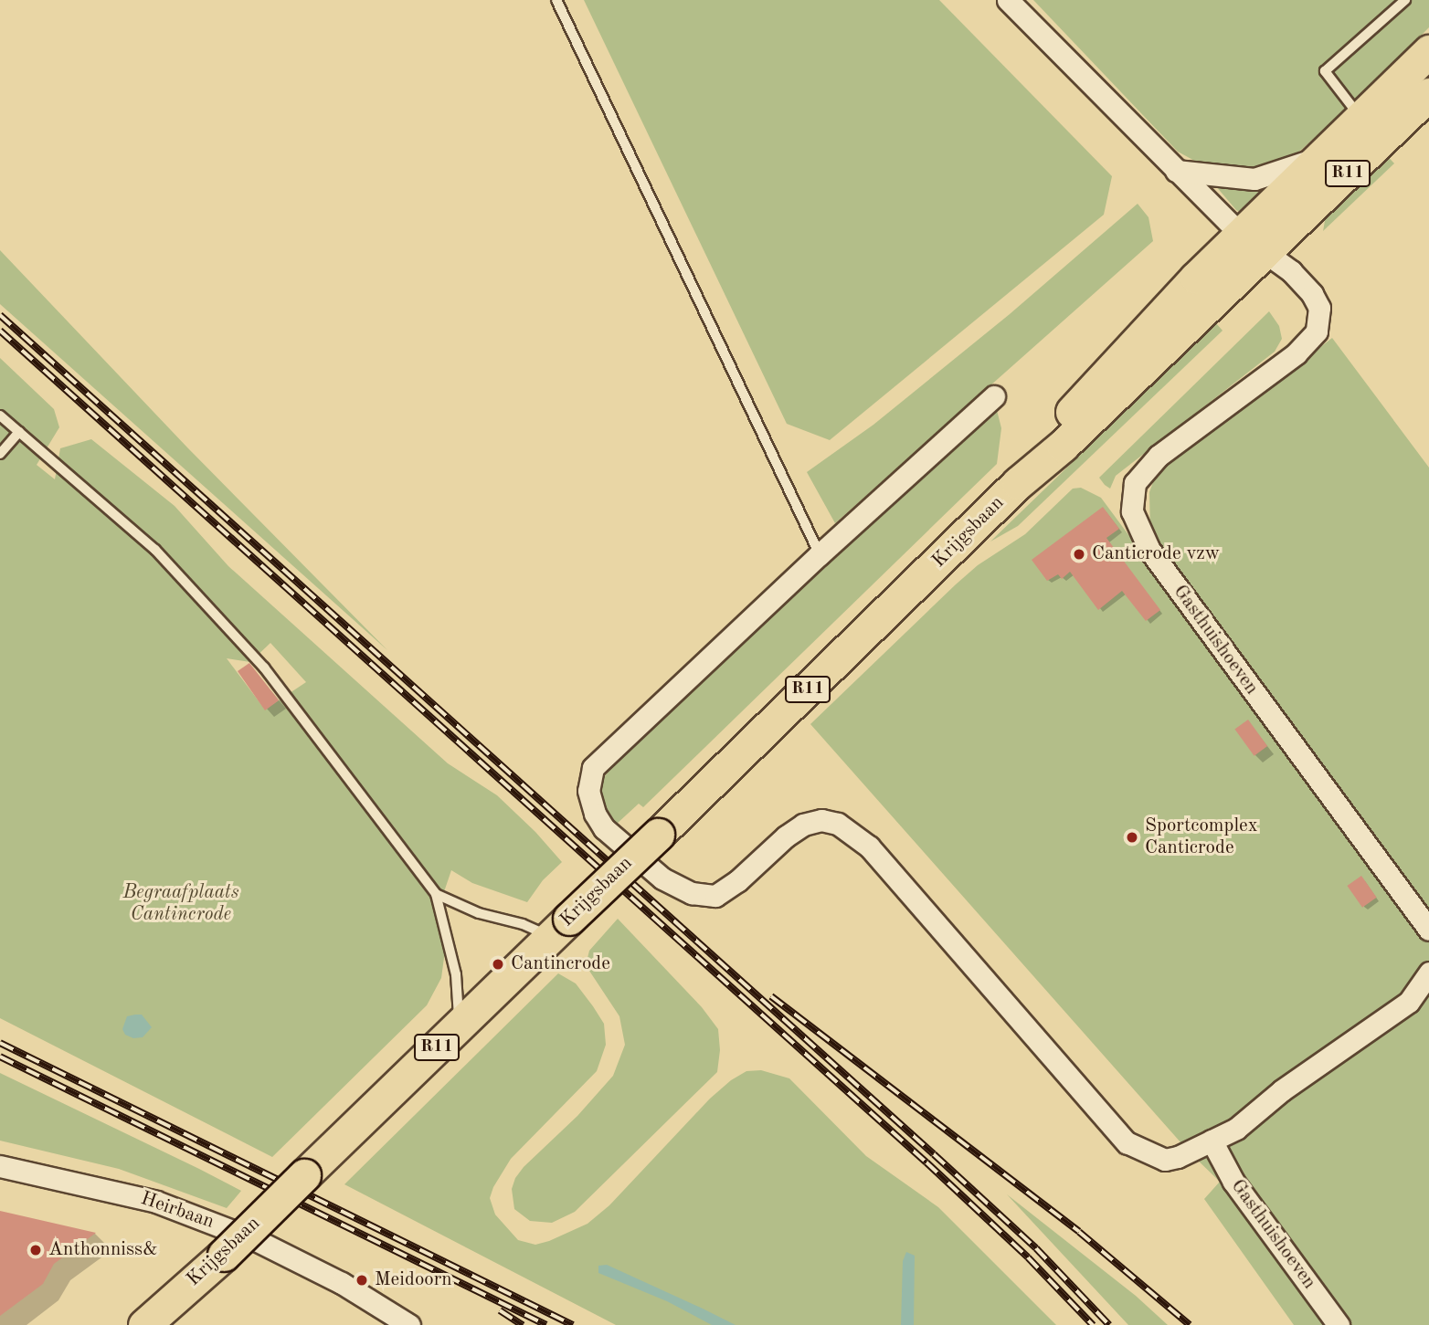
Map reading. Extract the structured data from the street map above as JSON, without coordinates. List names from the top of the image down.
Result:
{
  "streets": {
    "main road": ["R11", "Krijgsbaan"],
    "street": ["Gasthuishoeven", "Heirbaan"]
  },
  "crossings": [
    ["Krijgsbaan", "Gasthuishoeven"]
  ],
  "parks": ["Begraafplaats Cantincrode"],
  "places": [
    "Canticrode vzw",
    "Sportcomplex Canticrode",
    "Cantincrode",
    "Anthonniss&",
    "Meidoorn"
  ]
}
